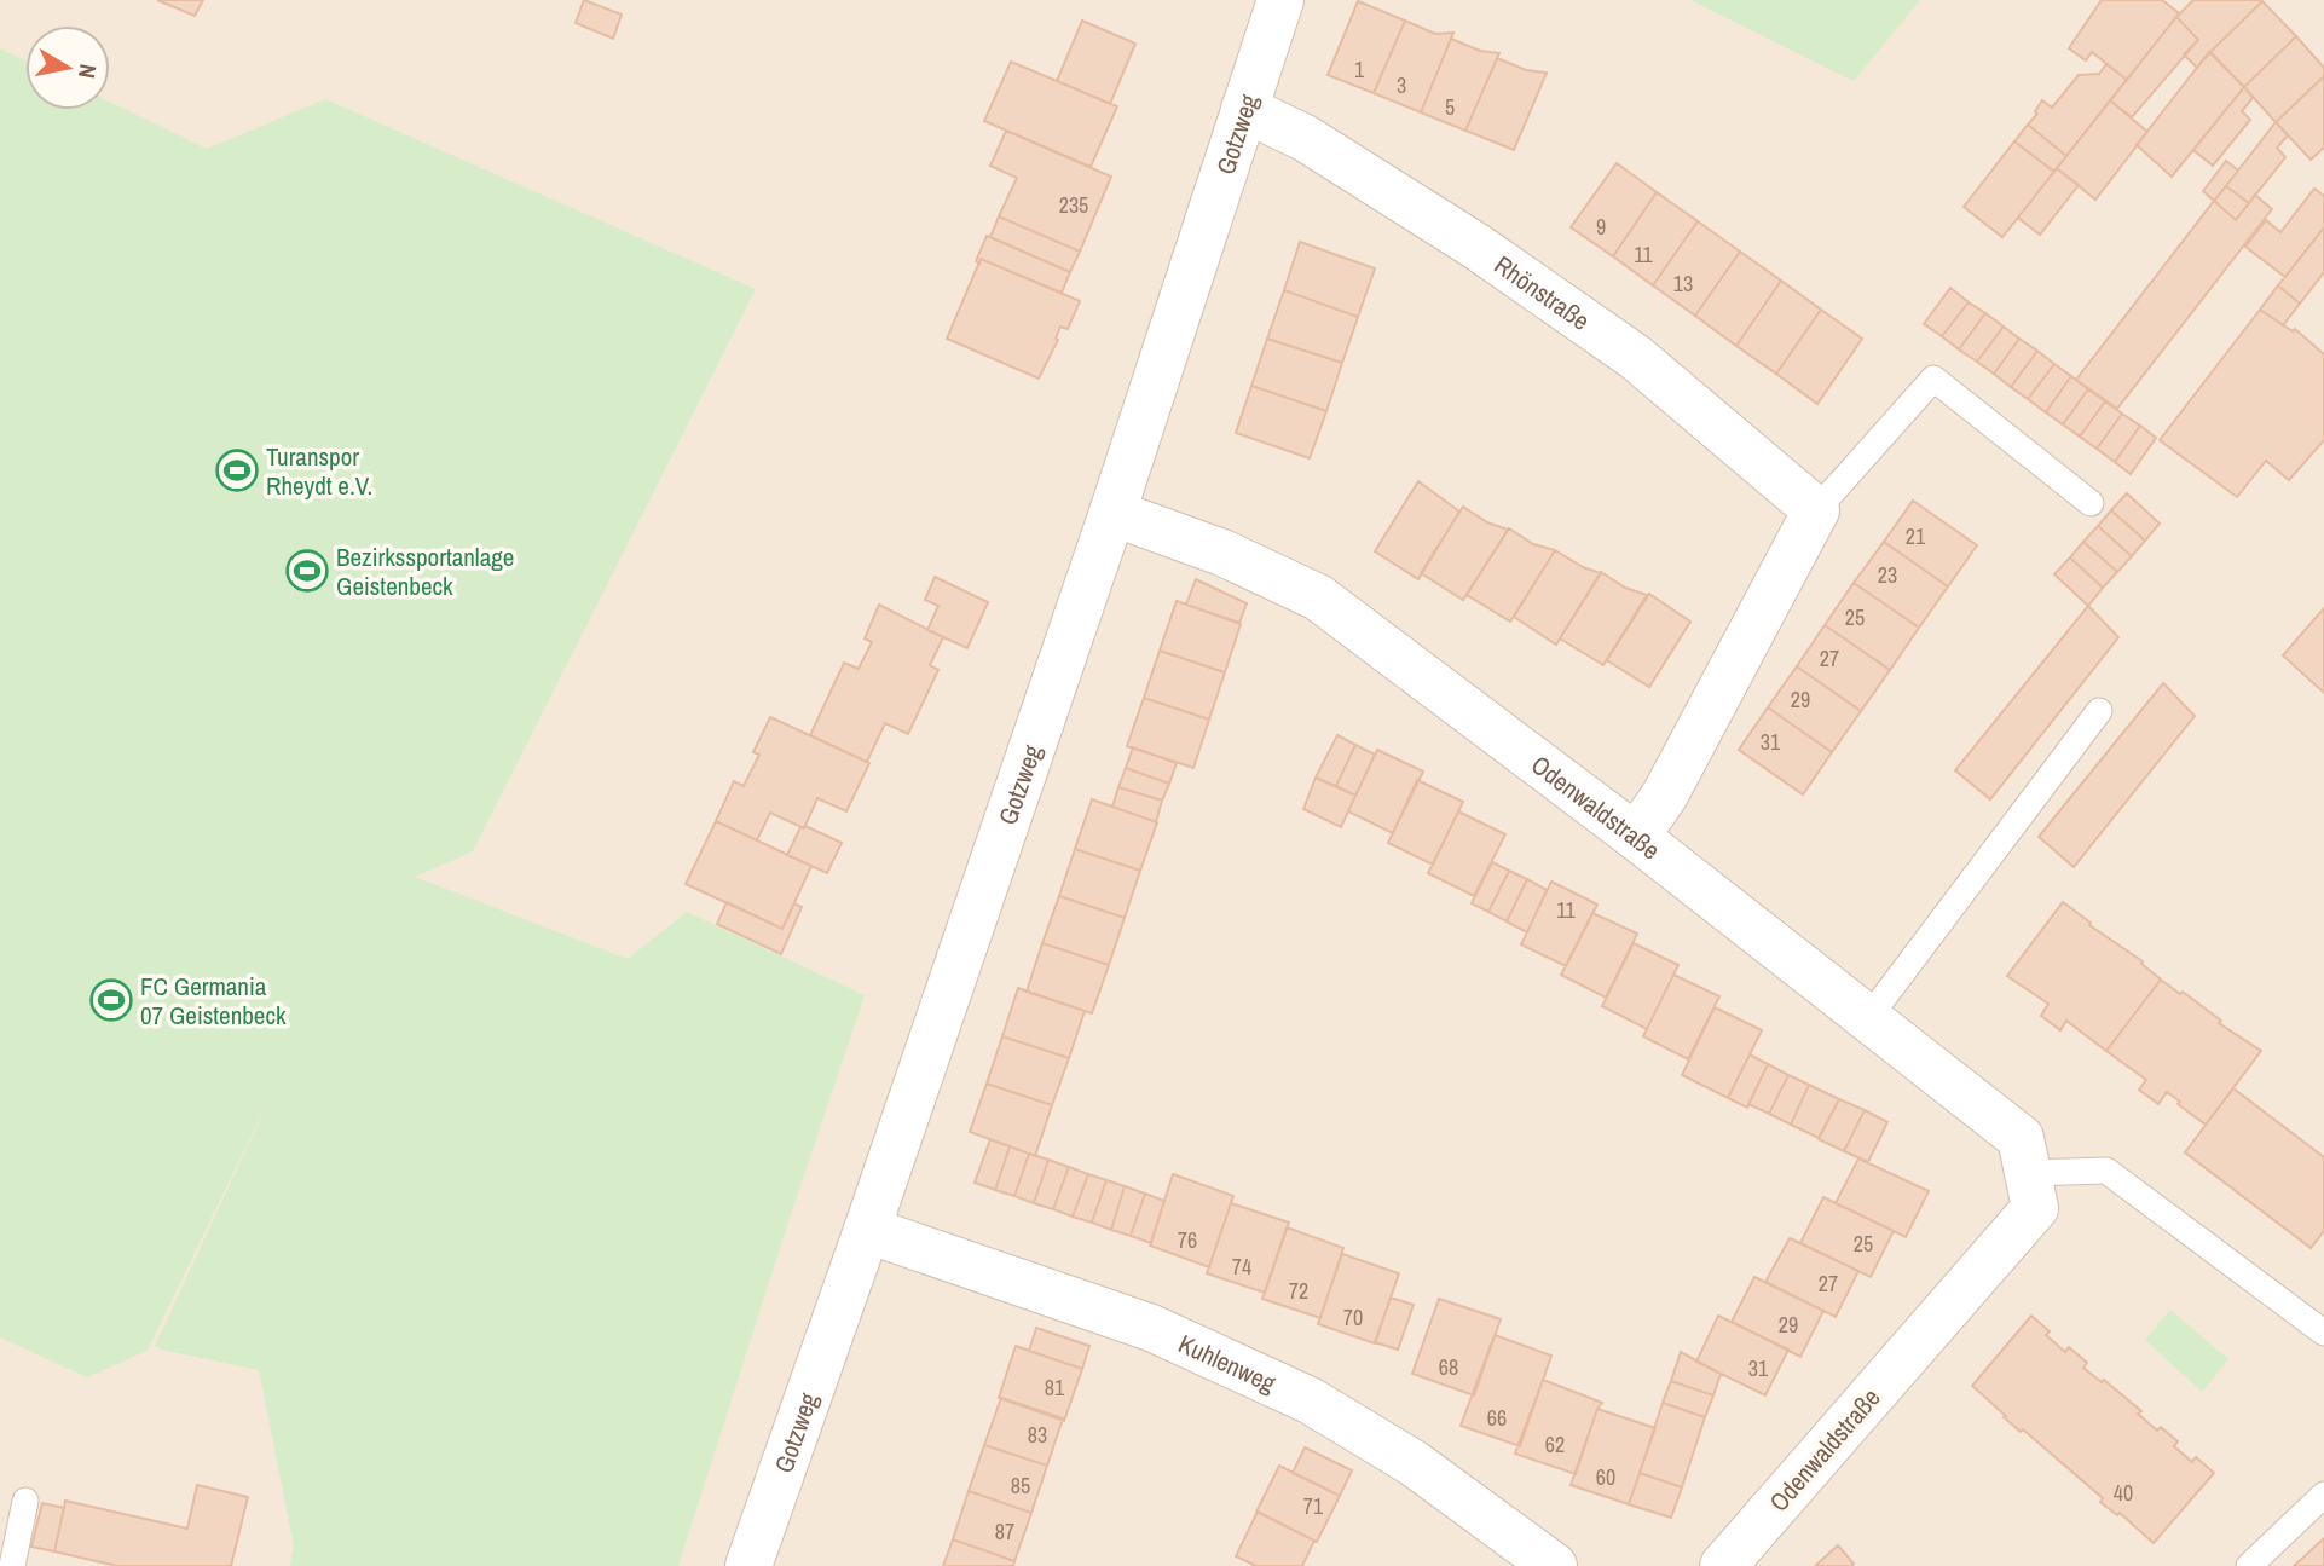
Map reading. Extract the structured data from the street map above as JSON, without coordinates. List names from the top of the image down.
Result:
{
  "streets": {
    "street": [
      "Gotzweg",
      "Rhönstraße",
      "Odenwaldstraße",
      "Kuhlenweg"
    ]
  },
  "crossings": [
    ["Gotzweg", "Rhönstraße"],
    ["Gotzweg", "Odenwaldstraße"],
    ["Gotzweg", "Kuhlenweg"]
  ],
  "places": {
    "sports": ["Turanspor Rheydt e.V.", "Bezirkssportanlage Geistenbeck", "FC Germania 07 Geistenbeck"]
  },
  "house_numbers": [
    "1",
    "3",
    "5",
    "235",
    "9",
    "11",
    "13",
    "21",
    "23",
    "25",
    "27",
    "29",
    "31",
    "11",
    "76",
    "25",
    "74",
    "27",
    "72",
    "70",
    "29",
    "68",
    "31",
    "81",
    "66",
    "83",
    "62",
    "60",
    "85",
    "40",
    "71",
    "87"
  ],
  "north": "right"
}
